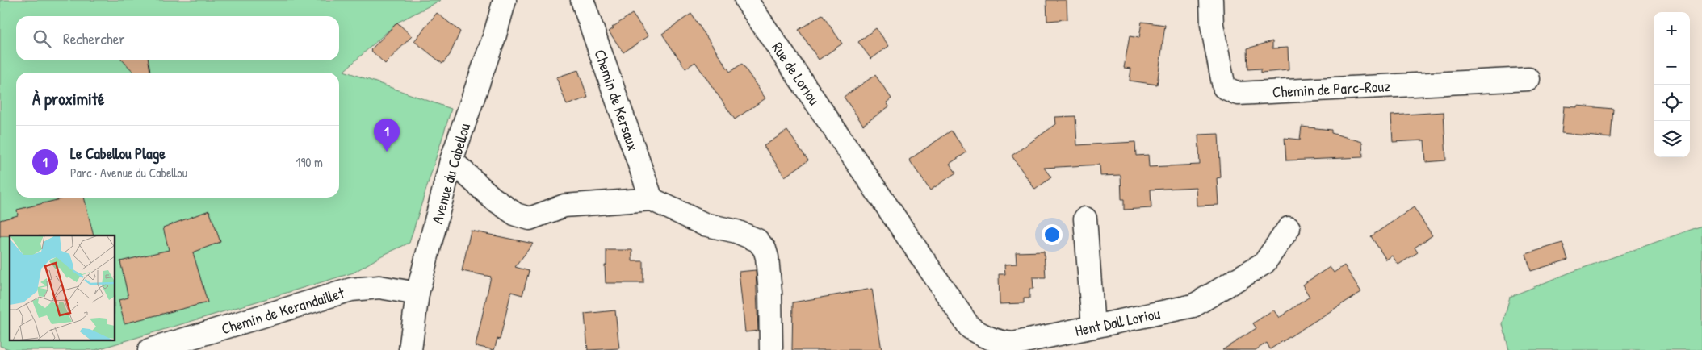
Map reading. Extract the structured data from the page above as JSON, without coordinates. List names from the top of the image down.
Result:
{
  "streets": {
    "street": [
      "Rue de Loriou",
      "Chemin de Parc-Rouz",
      "Chemin de Kersaux",
      "Avenue du Cabellou",
      "Chemin de Kerandaillet",
      "Hent Dall Loriou"
    ]
  },
  "crossings": [
    ["Rue de Loriou", "Hent Dall Loriou"],
    ["Avenue du Cabellou", "Chemin de Kerandaillet"]
  ],
  "page": {
    "map_buttons": ["+", "−"],
    "search": "Rechercher",
    "heading": "À proximité",
    "pins": "1",
    "list": [
      {
        "mark": "1",
        "name": "Le Cabellou Plage",
        "note": "Parc · Avenue du Cabellou",
        "value": "190 m"
      }
    ]
  }
}
